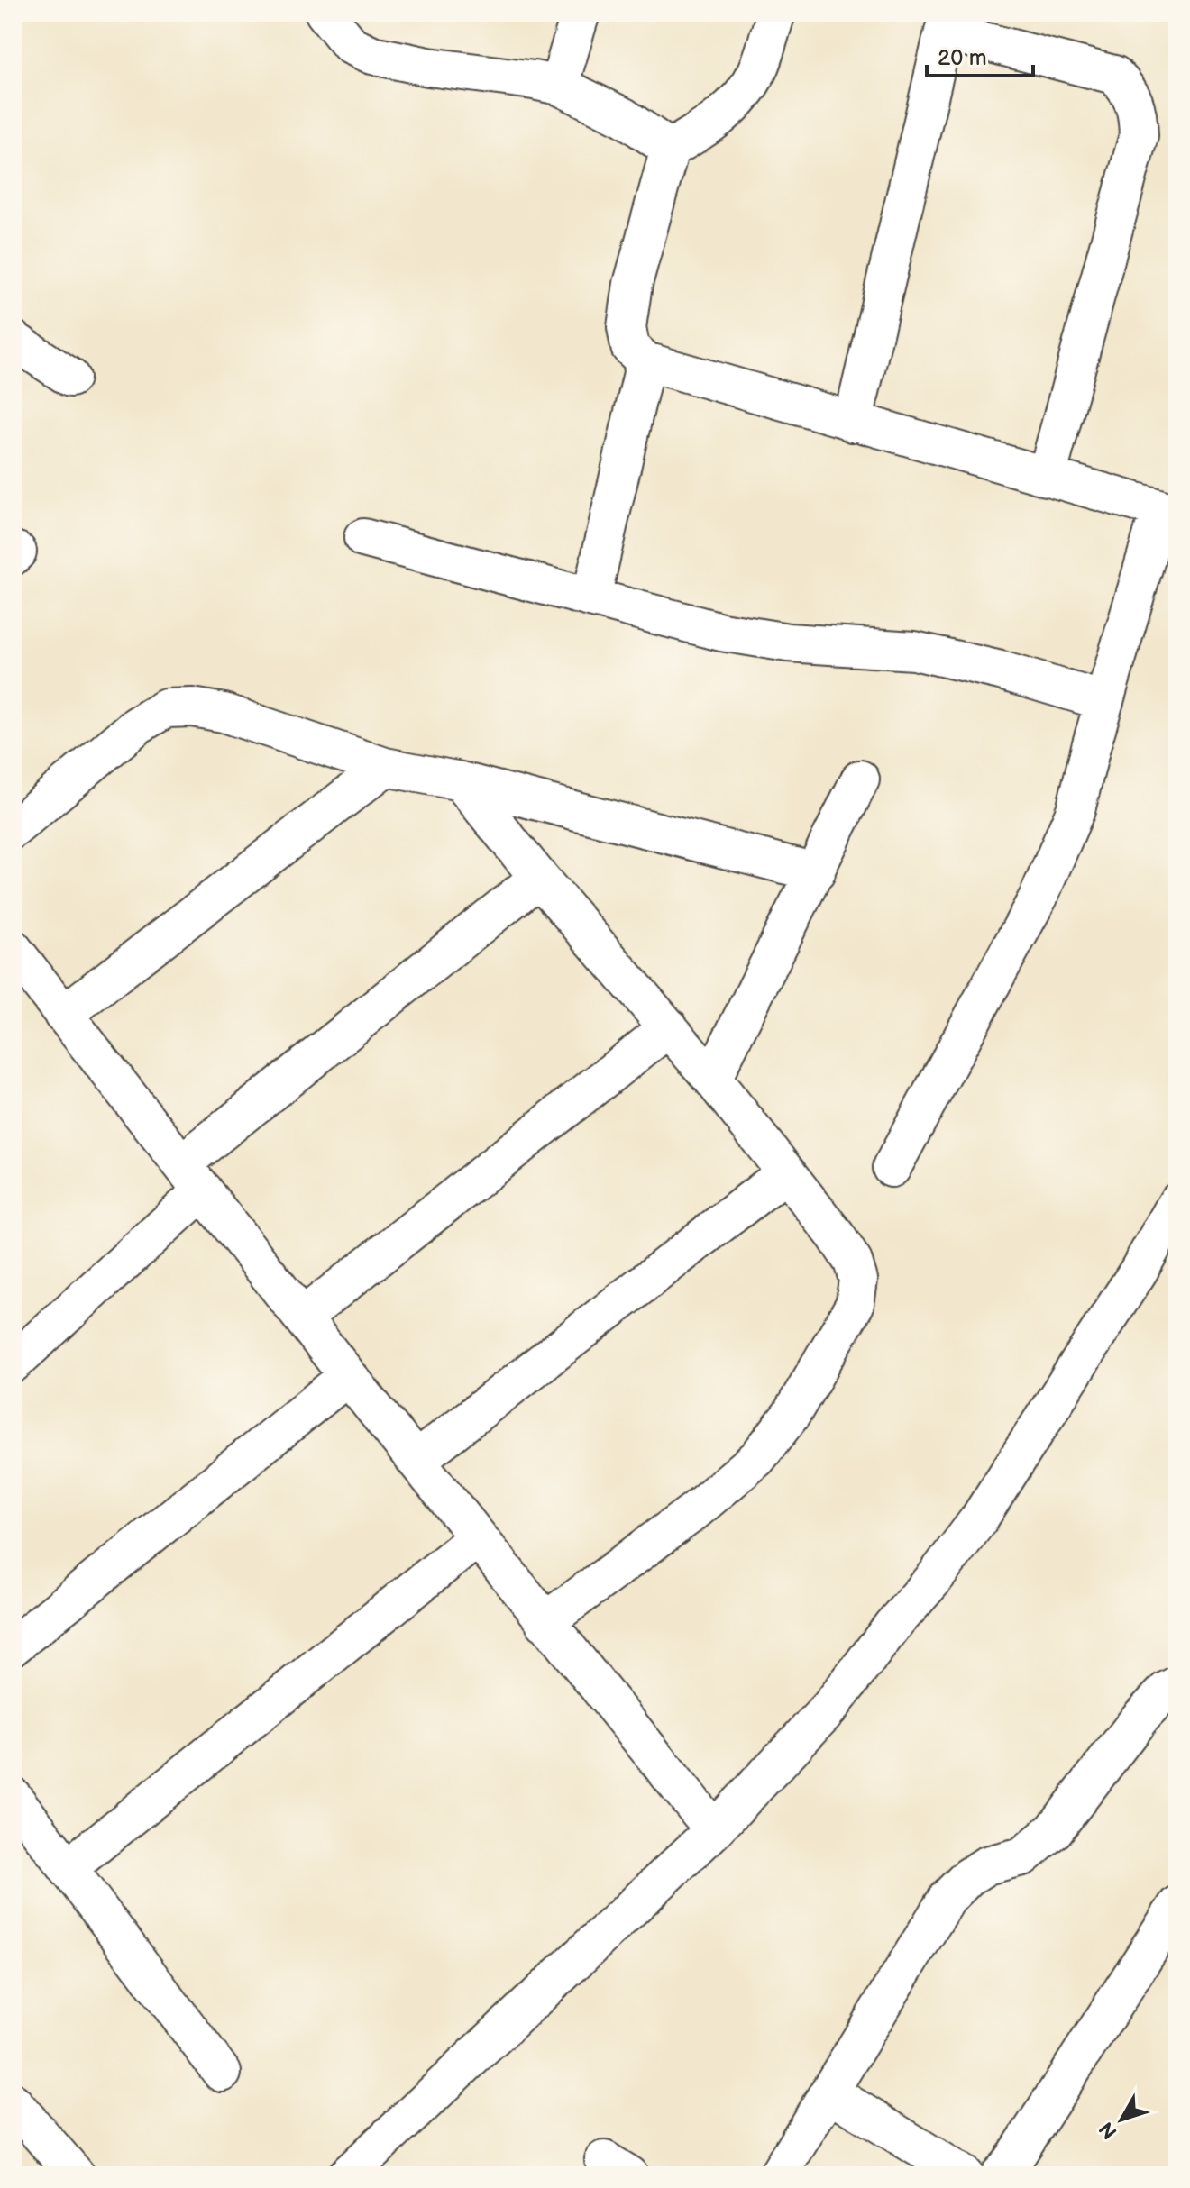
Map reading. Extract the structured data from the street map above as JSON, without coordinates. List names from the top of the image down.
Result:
{
  "scale_bar": "20 m",
  "north": "bottom left"
}
